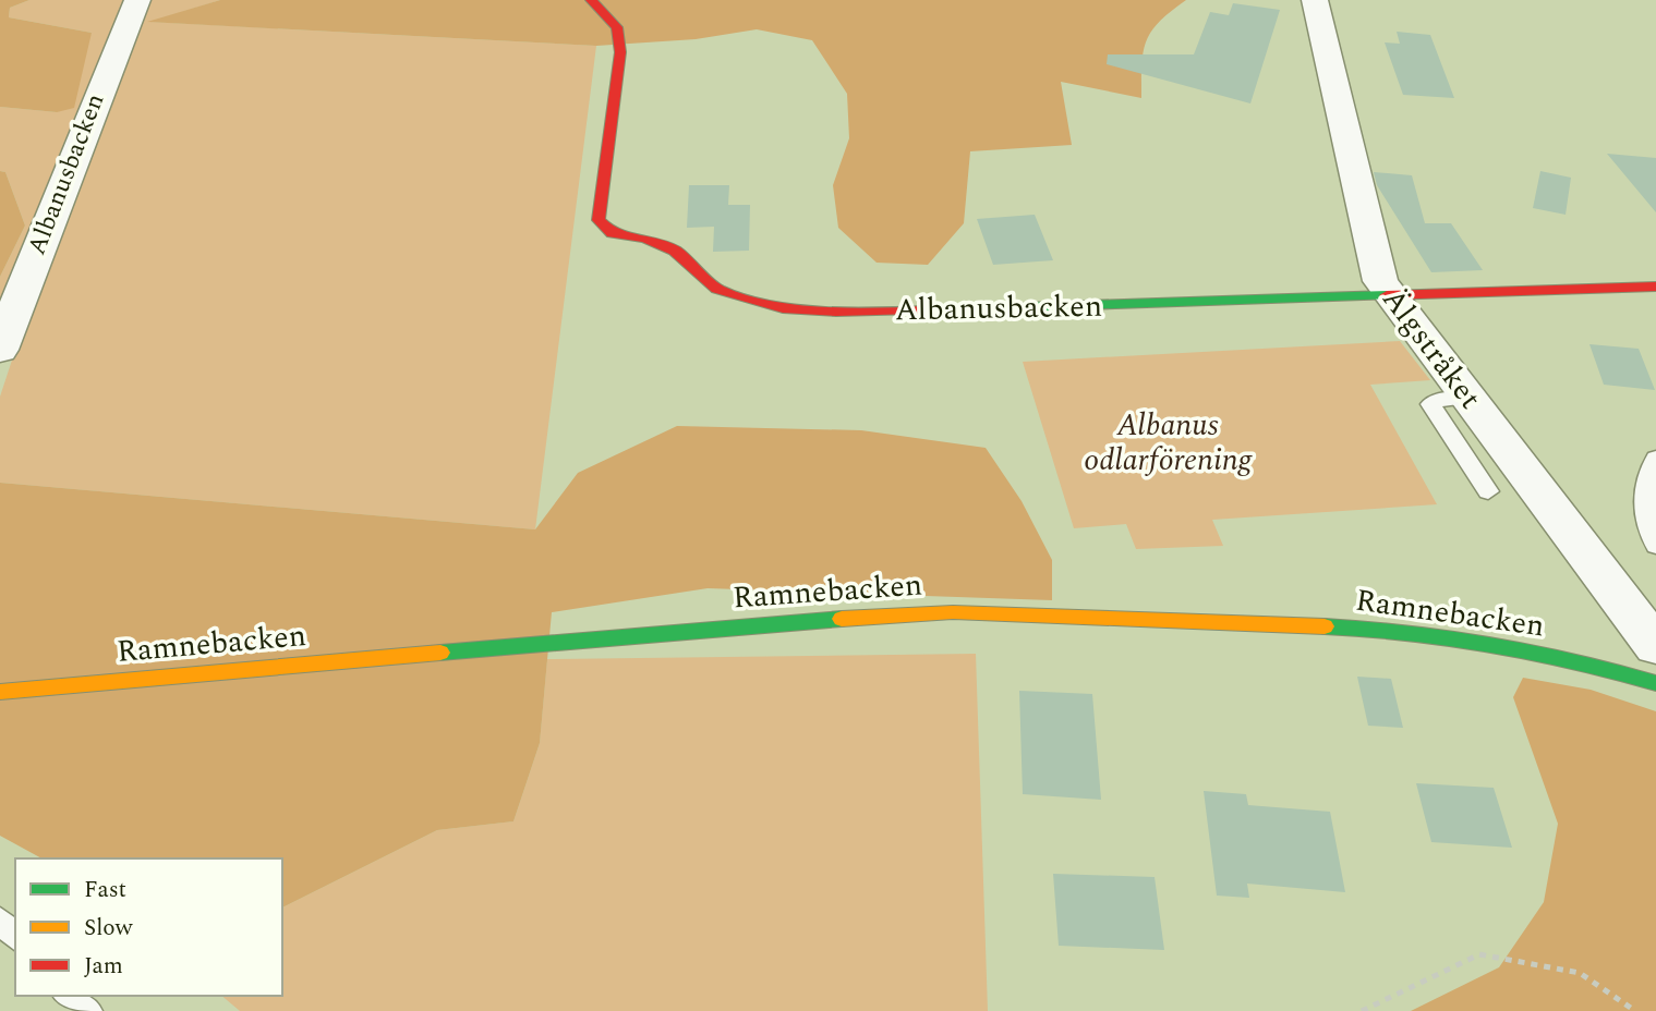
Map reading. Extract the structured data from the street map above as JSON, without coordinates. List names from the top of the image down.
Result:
{
  "streets": {
    "street": ["Albanusbacken", "Älgstråket", "Ramnebacken"]
  },
  "crossings": [
    ["Albanusbacken", "Älgstråket"]
  ],
  "parks": ["Albanus odlarförening"],
  "legend": ["Fast", "Slow", "Jam"]
}
